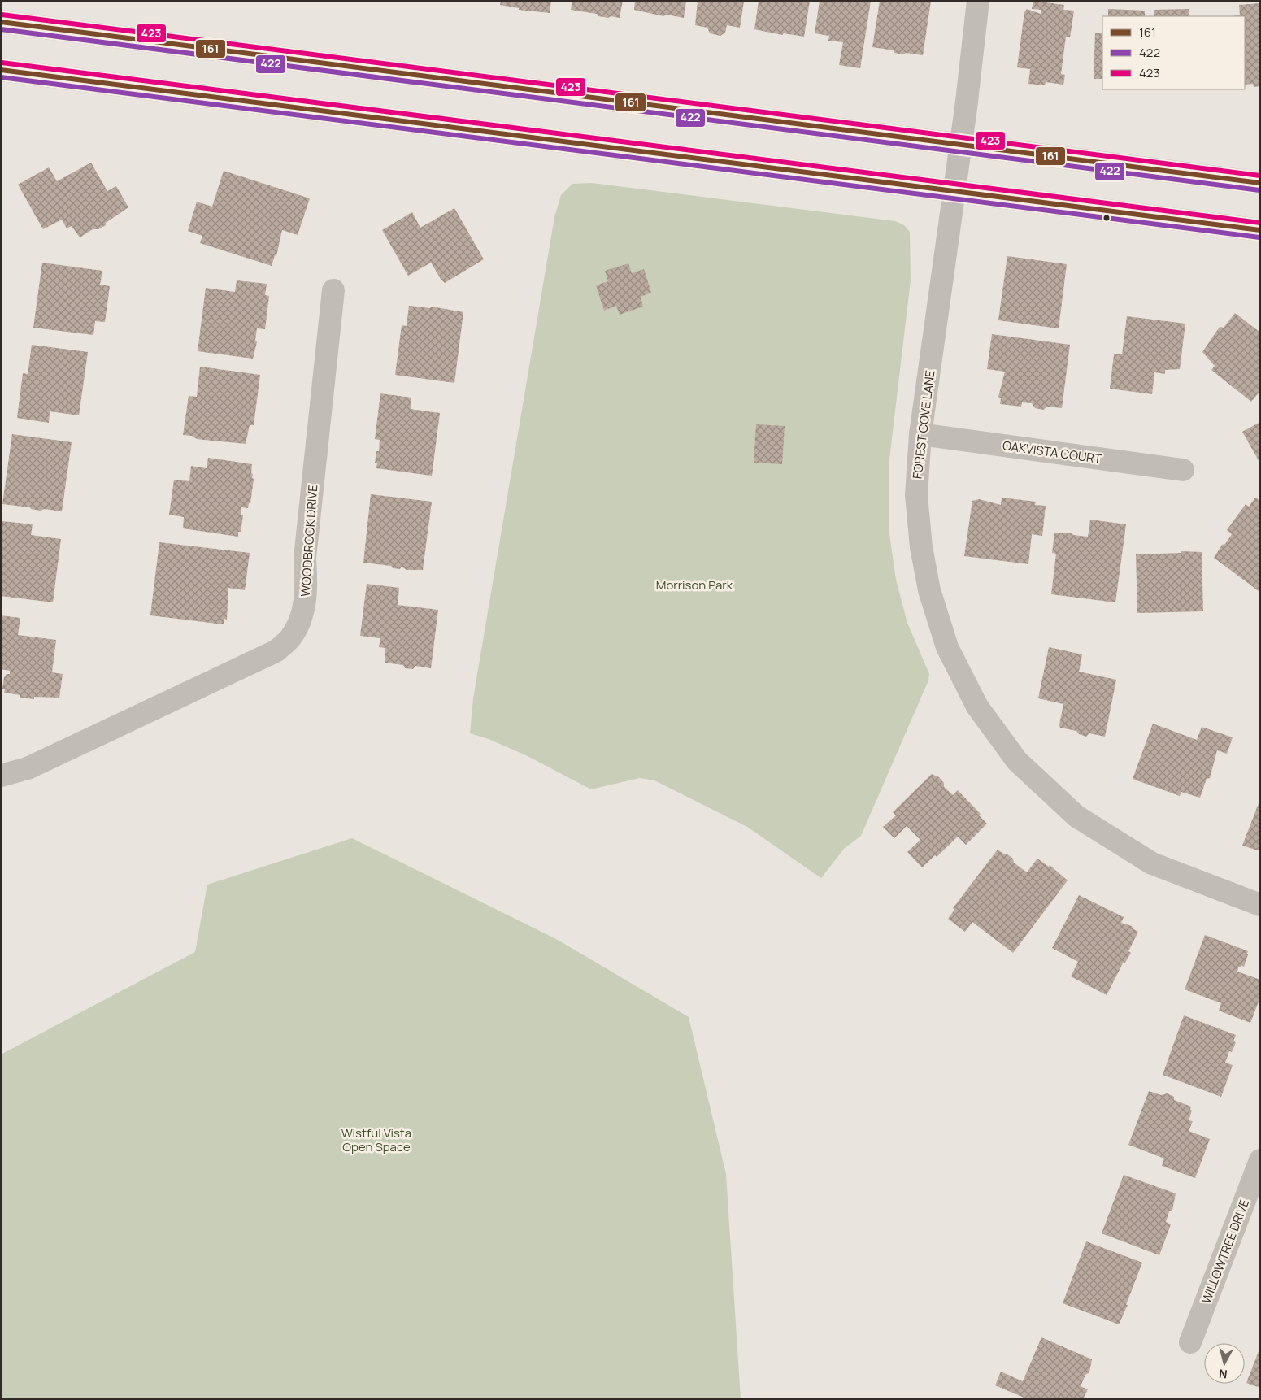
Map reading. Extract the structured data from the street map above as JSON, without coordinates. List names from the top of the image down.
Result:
{
  "streets": {
    "street": [
      "FOREST COVE LANE",
      "OAKVISTA COURT",
      "WOODBROOK DRIVE",
      "WILLOWTREE DRIVE"
    ]
  },
  "crossings": [
    ["FOREST COVE LANE", "OAKVISTA COURT"]
  ],
  "parks": ["Morrison Park", "Wistful Vista Open Space"],
  "lines": ["transit line 423", "transit line 161", "transit line 422"],
  "legend": ["161", "422", "423"],
  "north": "bottom"
}
